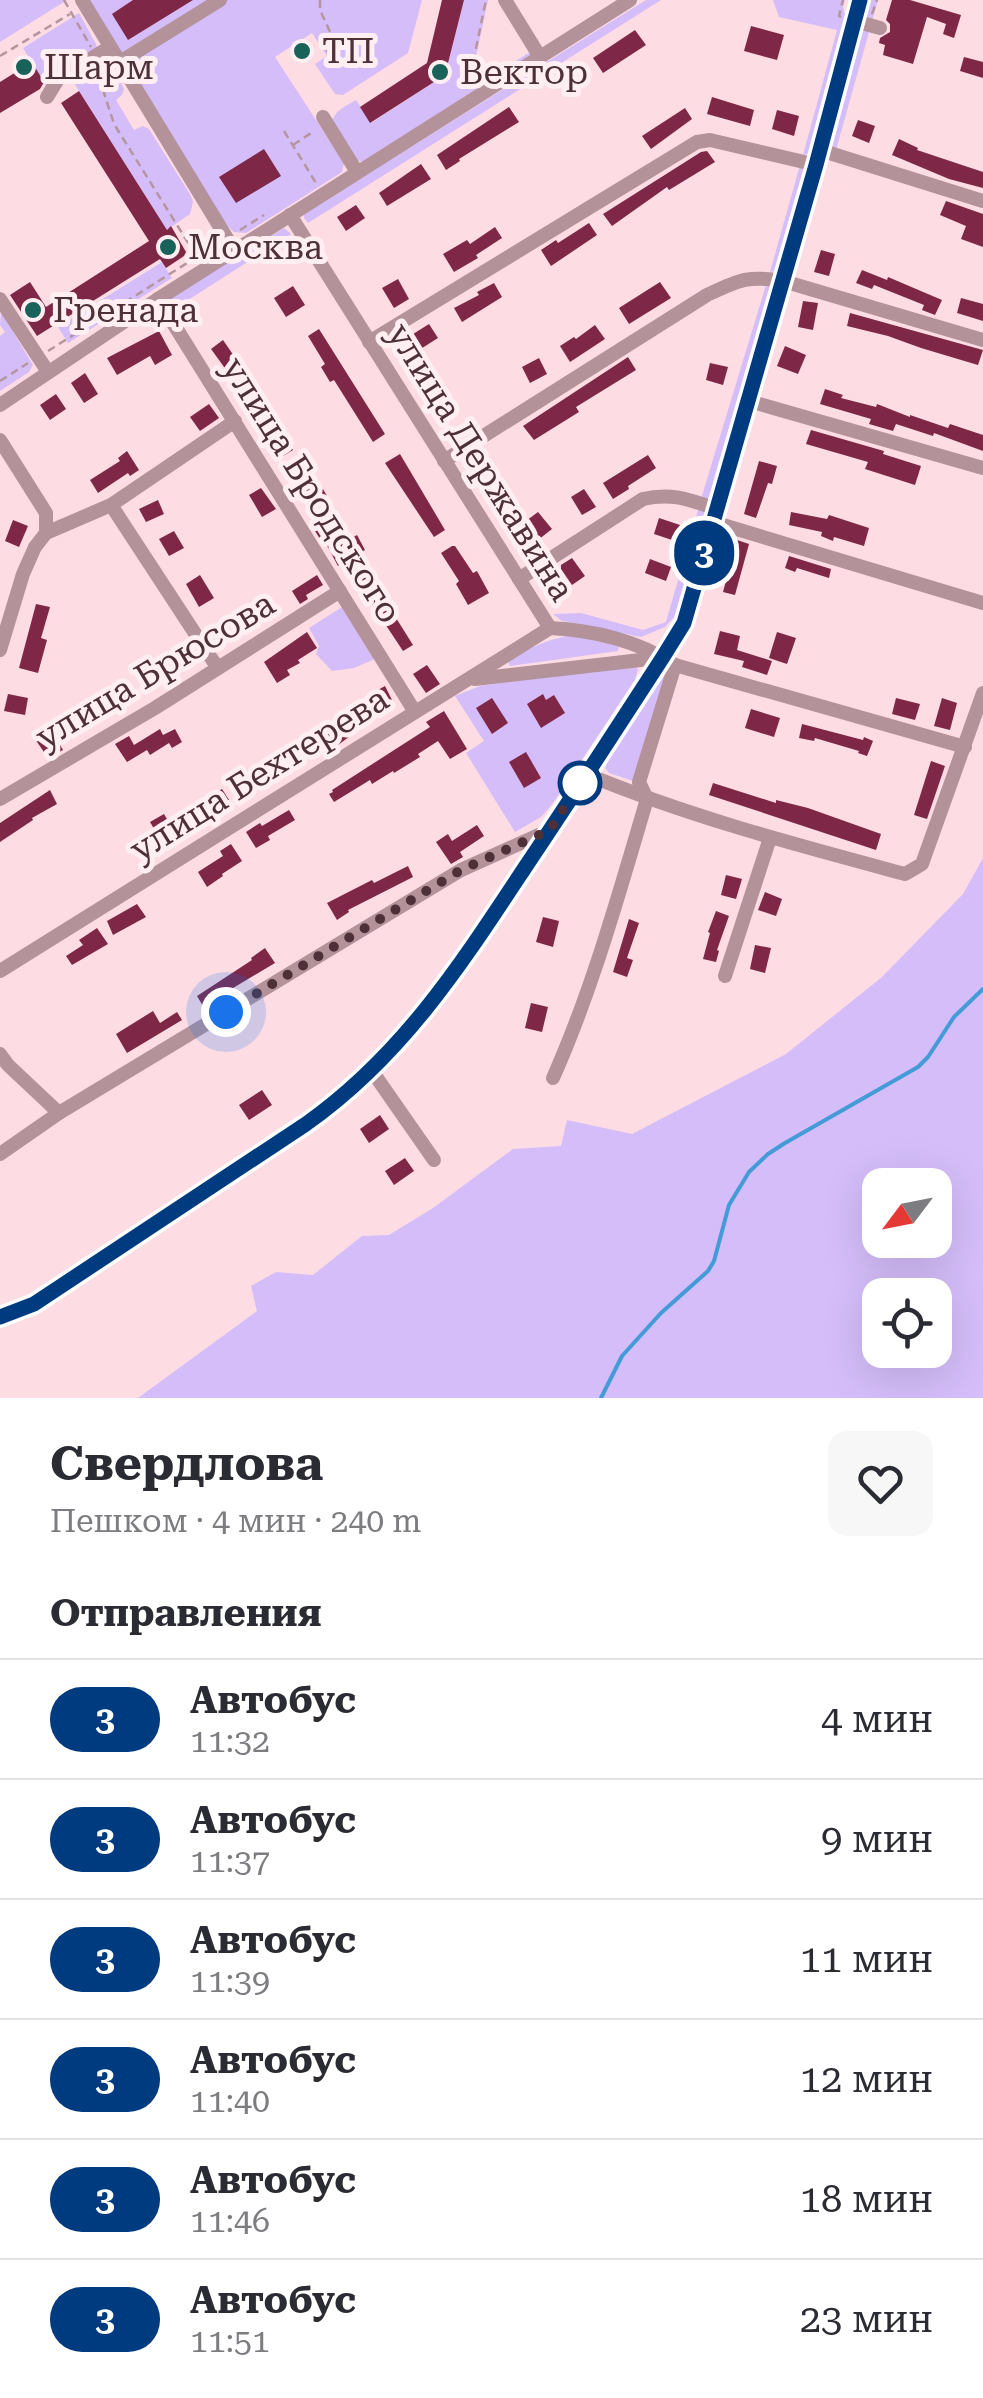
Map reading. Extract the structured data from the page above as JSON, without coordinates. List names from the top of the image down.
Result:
{
  "streets": {
    "street": [
      "улица Державина",
      "улица Бродского",
      "улица Брюсова",
      "улица Бехтерева"
    ]
  },
  "crossings": [
    ["улица Державина", "улица Бехтерева"],
    ["улица Бродского", "улица Брюсова"],
    ["улица Бродского", "улица Бехтерева"]
  ],
  "places": [
    "ТП",
    "Шарм",
    "Вектор",
    "Москва",
    "Гренада"
  ],
  "lines": ["bus line 3"],
  "north": "bottom left",
  "page": {
    "on_map": "3",
    "heading": [
      ["Свердлова", "Пешком · 4 мин · 240 m"],
      "Отправления"
    ],
    "list": [
      {
        "mark": "3",
        "name": "Автобус",
        "note": "11:32",
        "value": "4 мин"
      },
      {
        "mark": "3",
        "name": "Автобус",
        "note": "11:37",
        "value": "9 мин"
      },
      {
        "mark": "3",
        "name": "Автобус",
        "note": "11:39",
        "value": "11 мин"
      },
      {
        "mark": "3",
        "name": "Автобус",
        "note": "11:40",
        "value": "12 мин"
      },
      {
        "mark": "3",
        "name": "Автобус",
        "note": "11:46",
        "value": "18 мин"
      },
      {
        "mark": "3",
        "name": "Автобус",
        "note": "11:51",
        "value": "23 мин"
      }
    ]
  }
}
